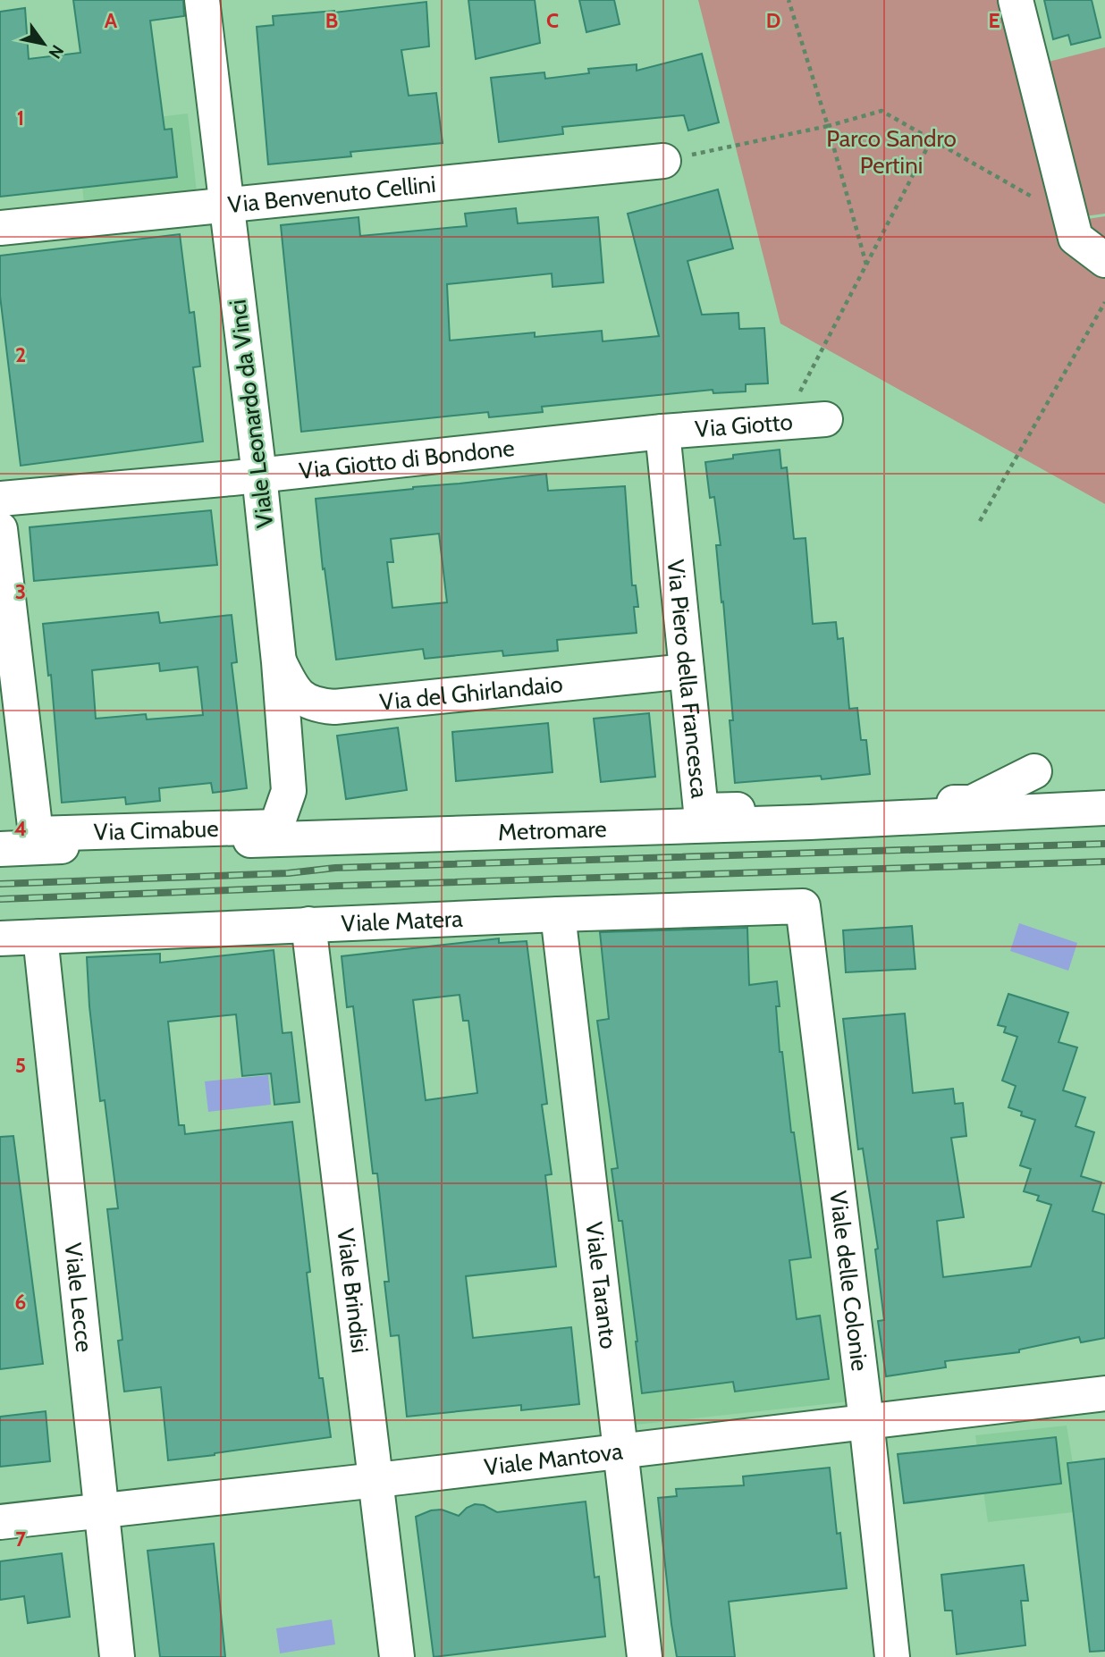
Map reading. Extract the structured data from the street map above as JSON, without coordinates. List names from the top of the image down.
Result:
{
  "streets": {
    "street": [
      "Via Benvenuto Cellini",
      "Viale Leonardo da Vinci",
      "Via Giotto",
      "Via Giotto di Bondone",
      "Via Piero della Francesca",
      "Via del Ghirlandaio",
      "Via Cimabue",
      "Metromare",
      "Viale Matera",
      "Viale delle Colonie",
      "Viale Taranto",
      "Viale Brindisi",
      "Viale Lecce",
      "Viale Mantova"
    ]
  },
  "crossings": [
    ["Via Benvenuto Cellini", "Viale Leonardo da Vinci"],
    ["Viale Leonardo da Vinci", "Via Giotto di Bondone"],
    ["Viale Leonardo da Vinci", "Via del Ghirlandaio"],
    ["Viale Leonardo da Vinci", "Via Cimabue"],
    ["Via Giotto", "Via Giotto di Bondone"],
    ["Via Giotto", "Via Piero della Francesca"],
    ["Via Giotto di Bondone", "Via Piero della Francesca"],
    ["Via Piero della Francesca", "Via del Ghirlandaio"],
    ["Viale Matera", "Viale delle Colonie"],
    ["Viale Matera", "Viale Taranto"],
    ["Viale Matera", "Viale Brindisi"],
    ["Viale Matera", "Viale Lecce"],
    ["Viale delle Colonie", "Viale Mantova"],
    ["Viale Taranto", "Viale Mantova"],
    ["Viale Brindisi", "Viale Mantova"],
    ["Viale Lecce", "Viale Mantova"]
  ],
  "parks": ["Parco Sandro Pertini"],
  "north": "bottom right",
  "grid": {
    "columns": [
      "A",
      "B",
      "C",
      "D",
      "E"
    ],
    "rows": [
      "1",
      "2",
      "3",
      "4",
      "5",
      "6",
      "7"
    ]
  }
}
